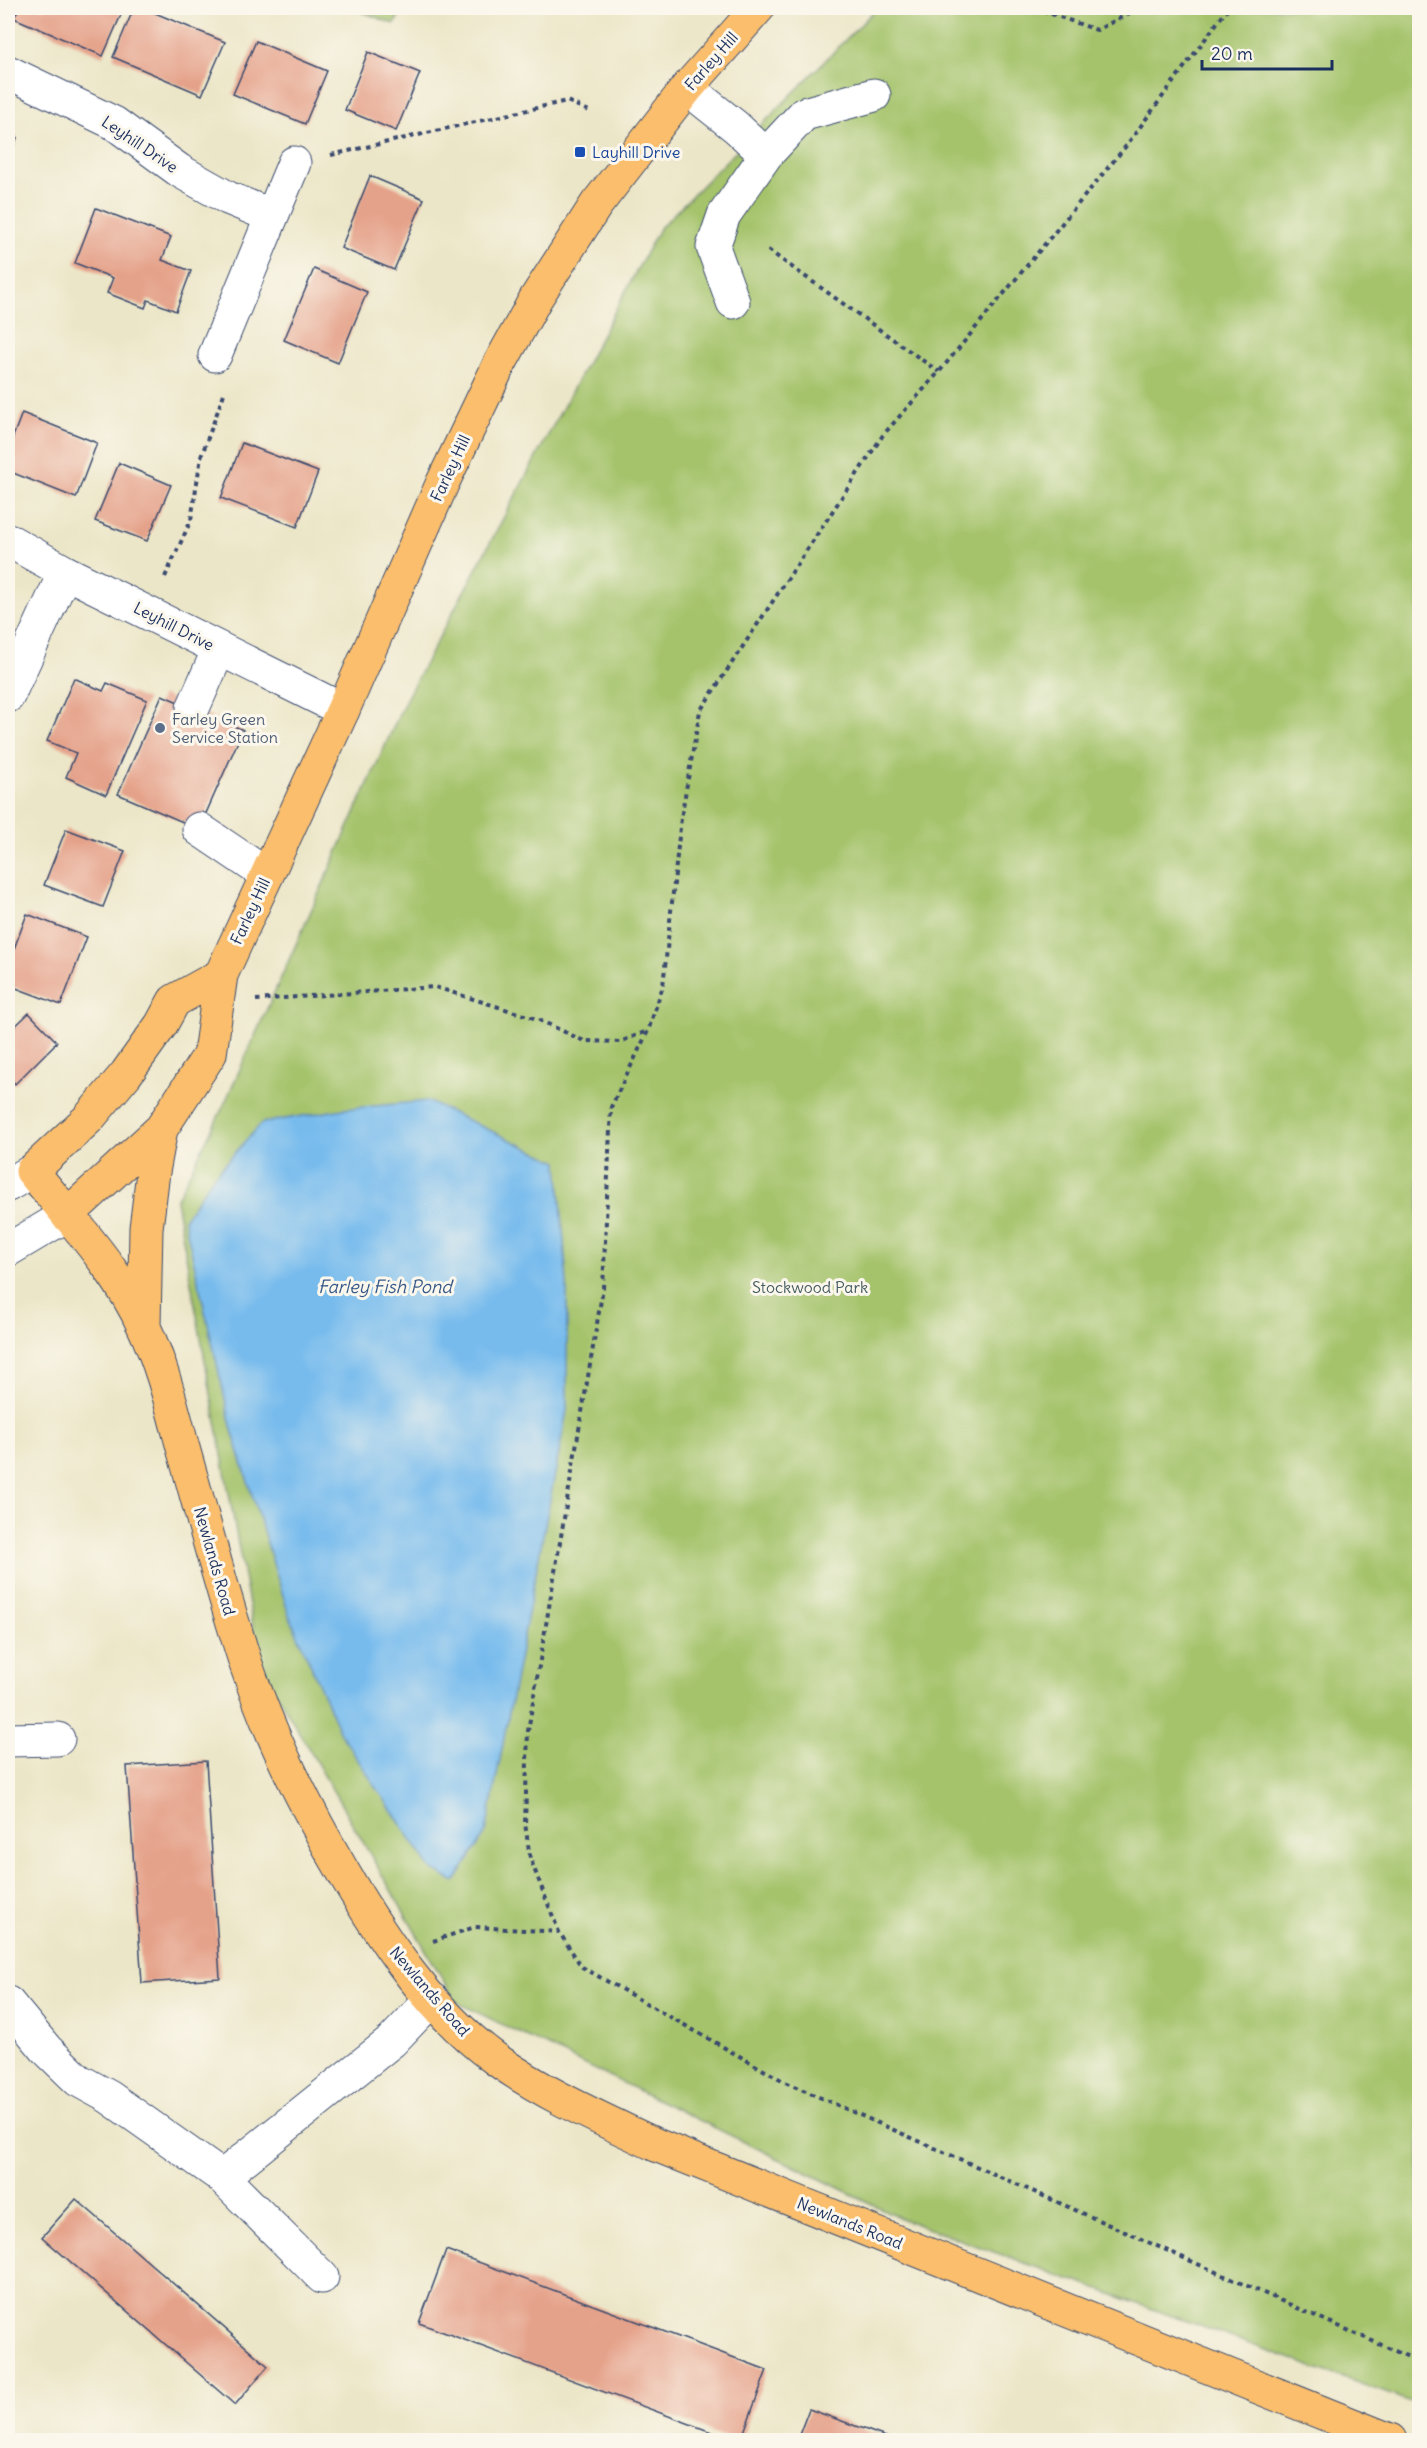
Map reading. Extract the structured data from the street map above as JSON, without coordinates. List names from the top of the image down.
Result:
{
  "streets": {
    "main road": ["Farley Hill", "Newlands Road"],
    "street": ["Leyhill Drive"]
  },
  "crossings": [
    ["Farley Hill", "Leyhill Drive"],
    ["Farley Hill", "Newlands Road"]
  ],
  "water": ["Farley Fish Pond"],
  "parks": ["Stockwood Park"],
  "places": {
    "transit": ["Layhill Drive"],
    "other": ["Farley Green Service Station"]
  },
  "scale_bar": "20 m"
}
